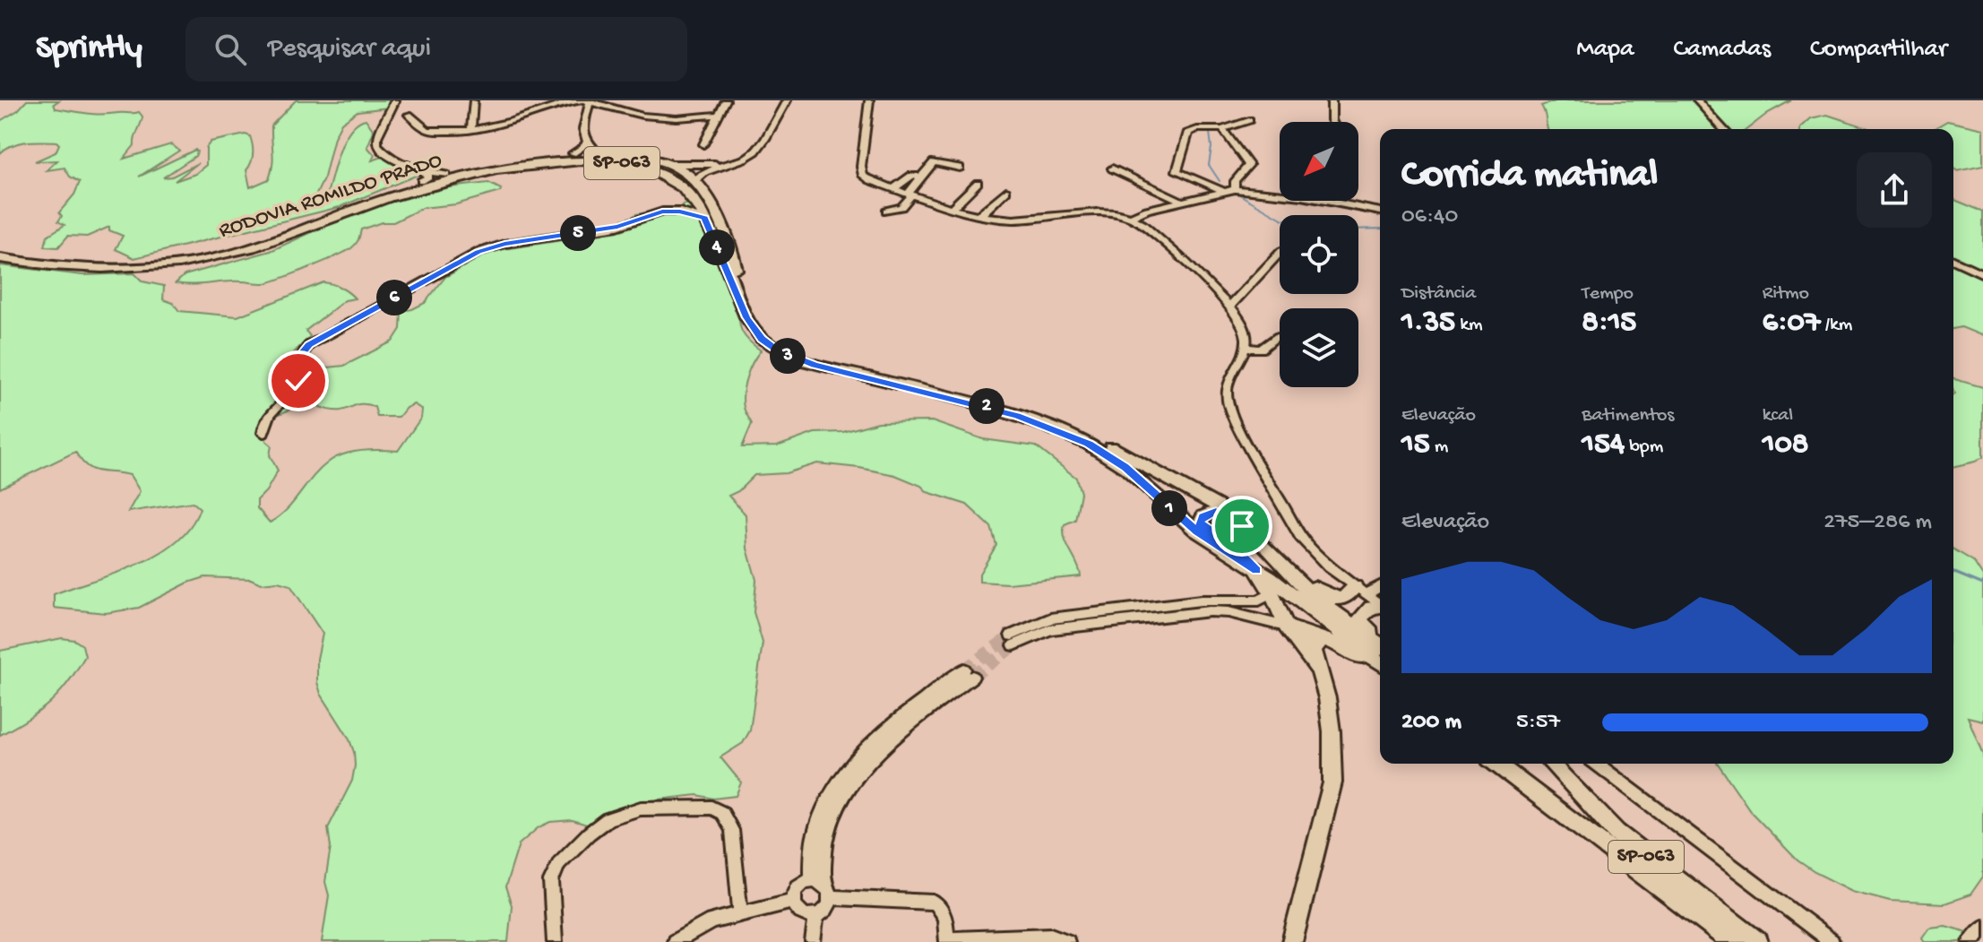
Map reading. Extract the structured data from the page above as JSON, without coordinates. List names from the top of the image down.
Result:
{
  "streets": {
    "main road": ["SP-063", "RODOVIA ROMILDO PRADO"]
  },
  "north": "bottom left",
  "page": {
    "header": "Sprintly",
    "search": "Pesquisar aqui",
    "nav": ["Mapa", "Camadas", "Compartilhar"],
    "heading": ["Corrida matinal", "06:40"],
    "pins": [
      "5",
      "4",
      "6",
      "3",
      "2",
      "1"
    ],
    "stats": [
      ["Distância", "1.35 km"],
      ["Tempo", "8:15"],
      ["Ritmo", "6:07 /km"],
      ["Elevação", "15 m"],
      ["Batimentos", "154 bpm"],
      ["kcal", "108"]
    ],
    "chart": ["Elevação", "275–286 m"],
    "list": [
      {
        "name": "200 m",
        "note": "5:57"
      }
    ]
  }
}
